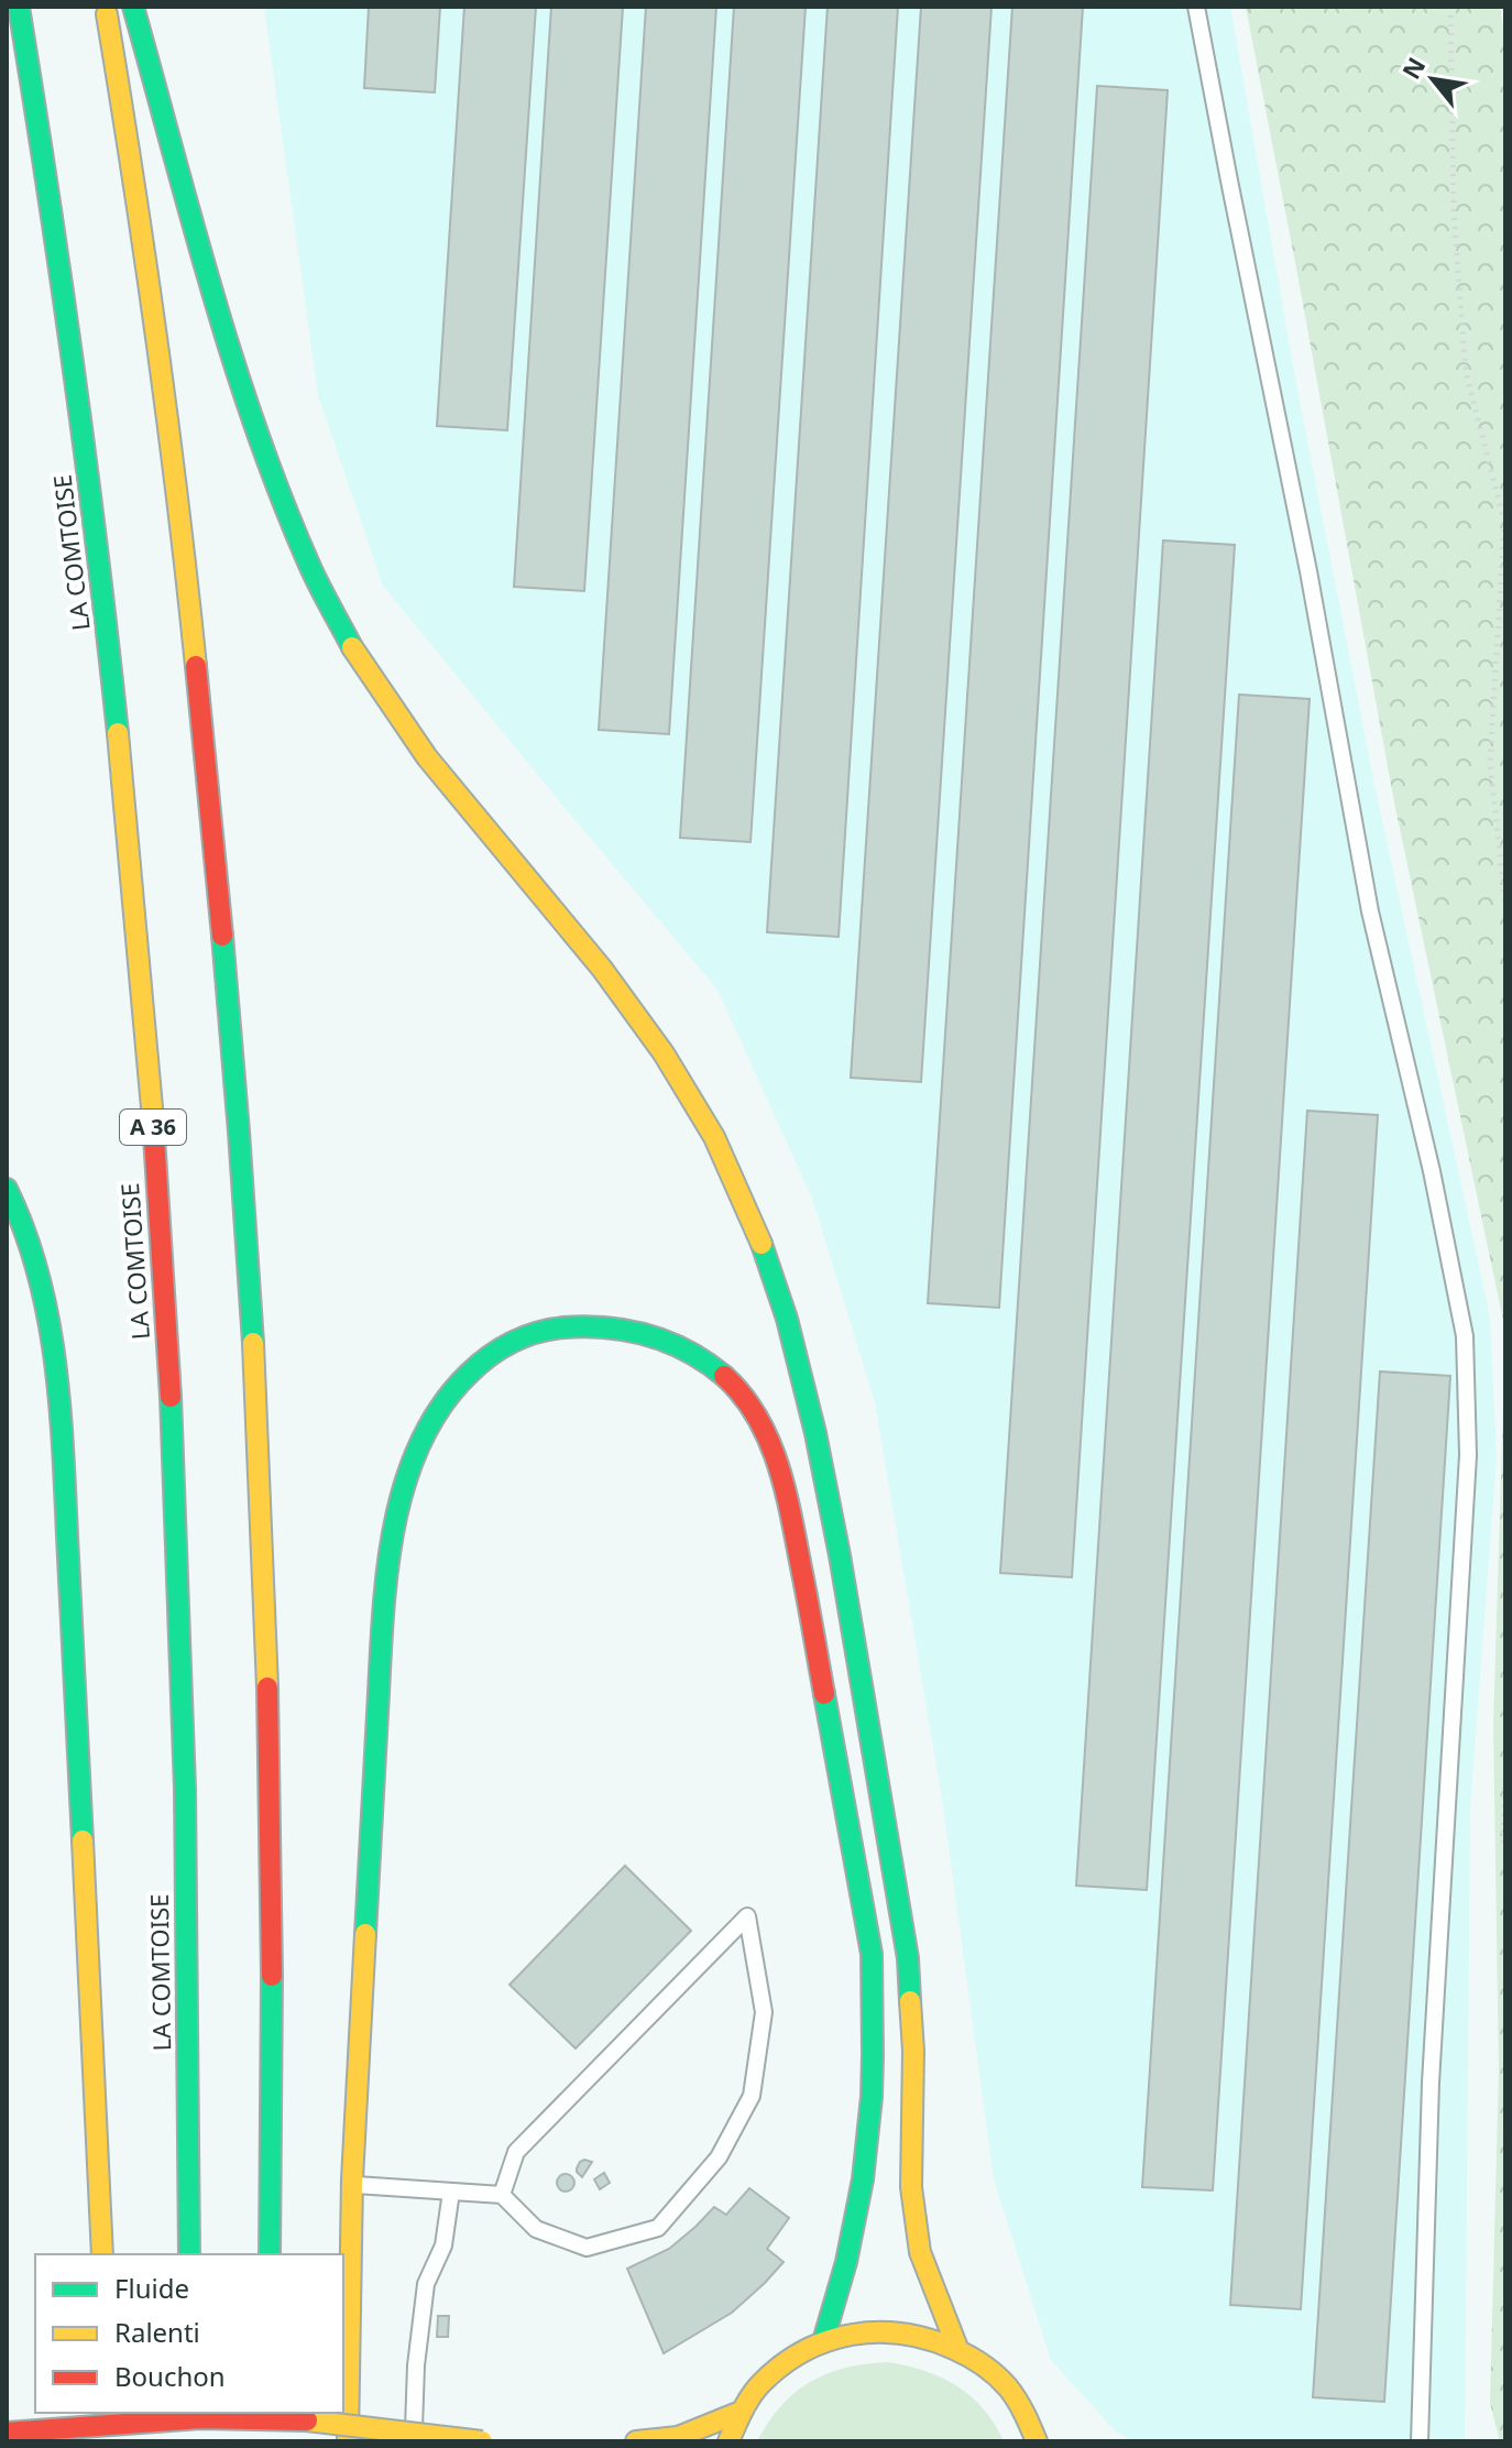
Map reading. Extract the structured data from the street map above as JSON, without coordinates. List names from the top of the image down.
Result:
{
  "streets": {
    "main road": ["LA COMTOISE", "A 36"]
  },
  "legend": ["Fluide", "Ralenti", "Bouchon"],
  "north": "top left"
}
